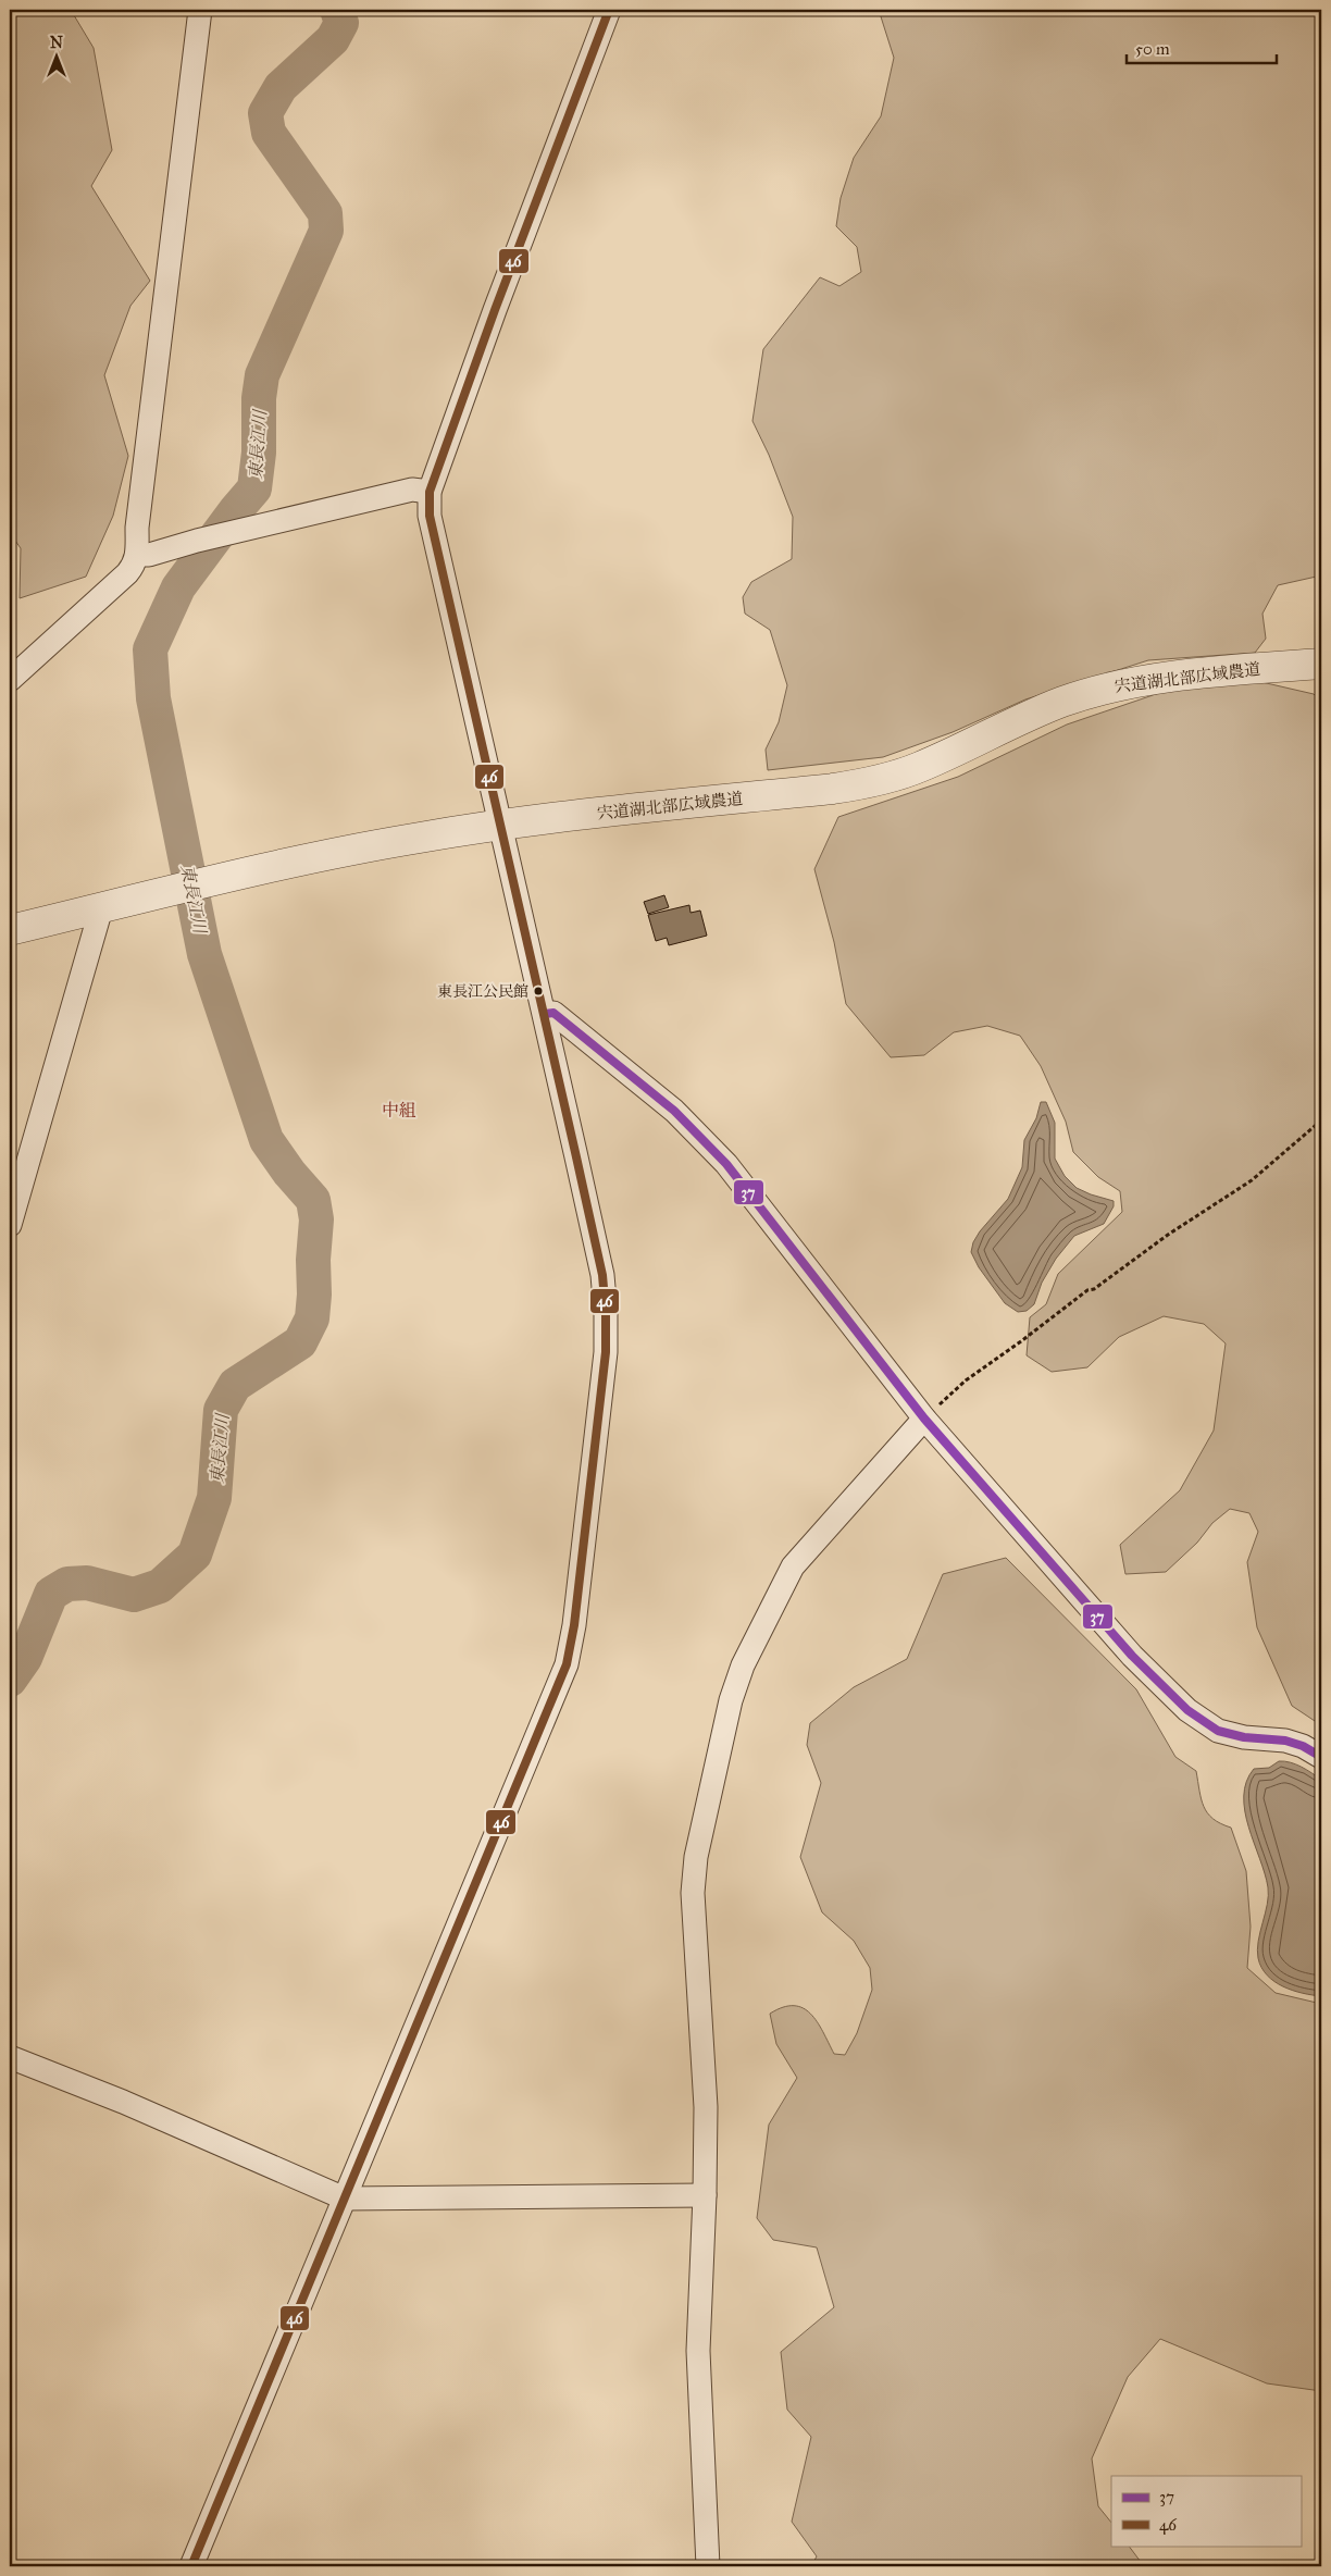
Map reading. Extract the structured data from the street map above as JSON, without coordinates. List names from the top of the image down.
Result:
{
  "streets": {
    "street": ["宍道湖北部広域農道"]
  },
  "districts": ["中組"],
  "water": ["東長江川"],
  "places": ["東長江公民館"],
  "lines": ["transit line 46", "transit line 37"],
  "legend": ["37", "46"],
  "scale_bar": "50 m",
  "north": "top"
}
